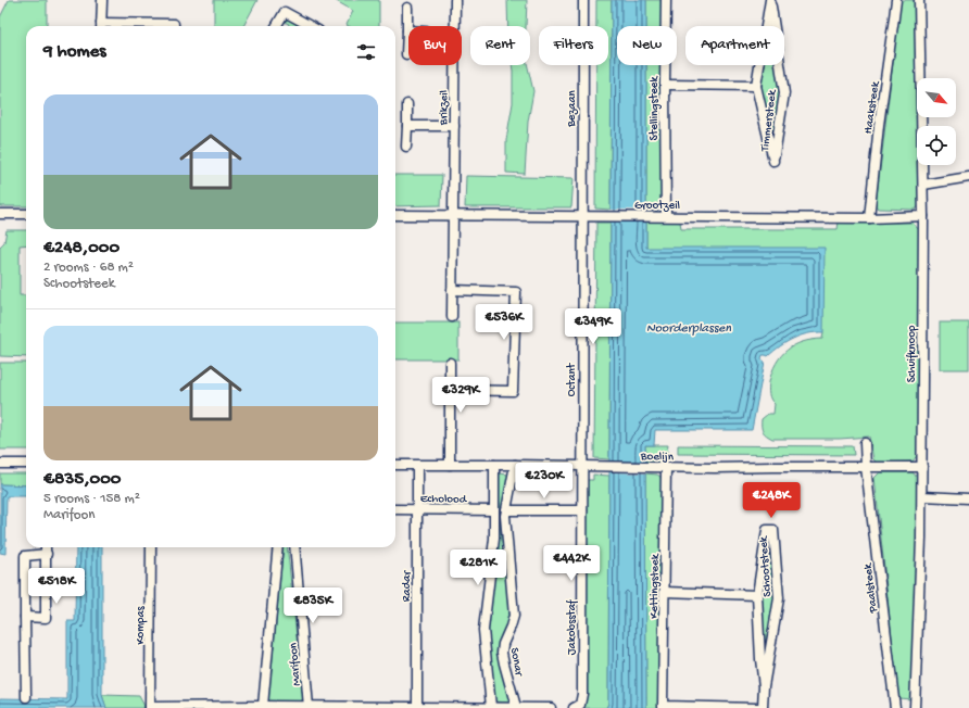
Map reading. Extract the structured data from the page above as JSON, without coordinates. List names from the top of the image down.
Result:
{
  "streets": {
    "street": [
      "Brikzeil",
      "Haaksteek",
      "Bezaan",
      "Stellingsteek",
      "Timmersteek",
      "Grootzeil",
      "Schuifknoop",
      "Octant",
      "Boelijn",
      "Echolood",
      "Schootsteek",
      "Radar",
      "Kettingsteek",
      "Paalsteek",
      "Kompas",
      "Jakobsstaf",
      "Sonar",
      "Marifoon"
    ]
  },
  "crossings": [
    ["Brikzeil", "Grootzeil"],
    ["Haaksteek", "Grootzeil"],
    ["Bezaan", "Grootzeil"],
    ["Bezaan", "Octant"],
    ["Stellingsteek", "Grootzeil"],
    ["Grootzeil", "Schuifknoop"],
    ["Grootzeil", "Octant"],
    ["Schuifknoop", "Boelijn"],
    ["Octant", "Boelijn"],
    ["Octant", "Jakobsstaf"],
    ["Boelijn", "Radar"],
    ["Boelijn", "Kettingsteek"],
    ["Boelijn", "Paalsteek"],
    ["Boelijn", "Jakobsstaf"],
    ["Boelijn", "Sonar"],
    ["Echolood", "Radar"]
  ],
  "water": ["Noorderplassen"],
  "north": "bottom right",
  "page": {
    "chip": [
      "Buy",
      "Rent",
      "Filters",
      "New",
      "Apartment"
    ],
    "heading": "9 homes",
    "list": [
      {
        "name": "€248,000",
        "note": "2 rooms · 68 m² · Schootsteek"
      },
      {
        "name": "€835,000",
        "note": "5 rooms · 158 m² · Marifoon"
      }
    ],
    "price": [
      "€536K",
      "€349K",
      "€329K",
      "€230K",
      "€248K",
      "€442K",
      "€281K",
      "€518K",
      "€835K"
    ]
  }
}
